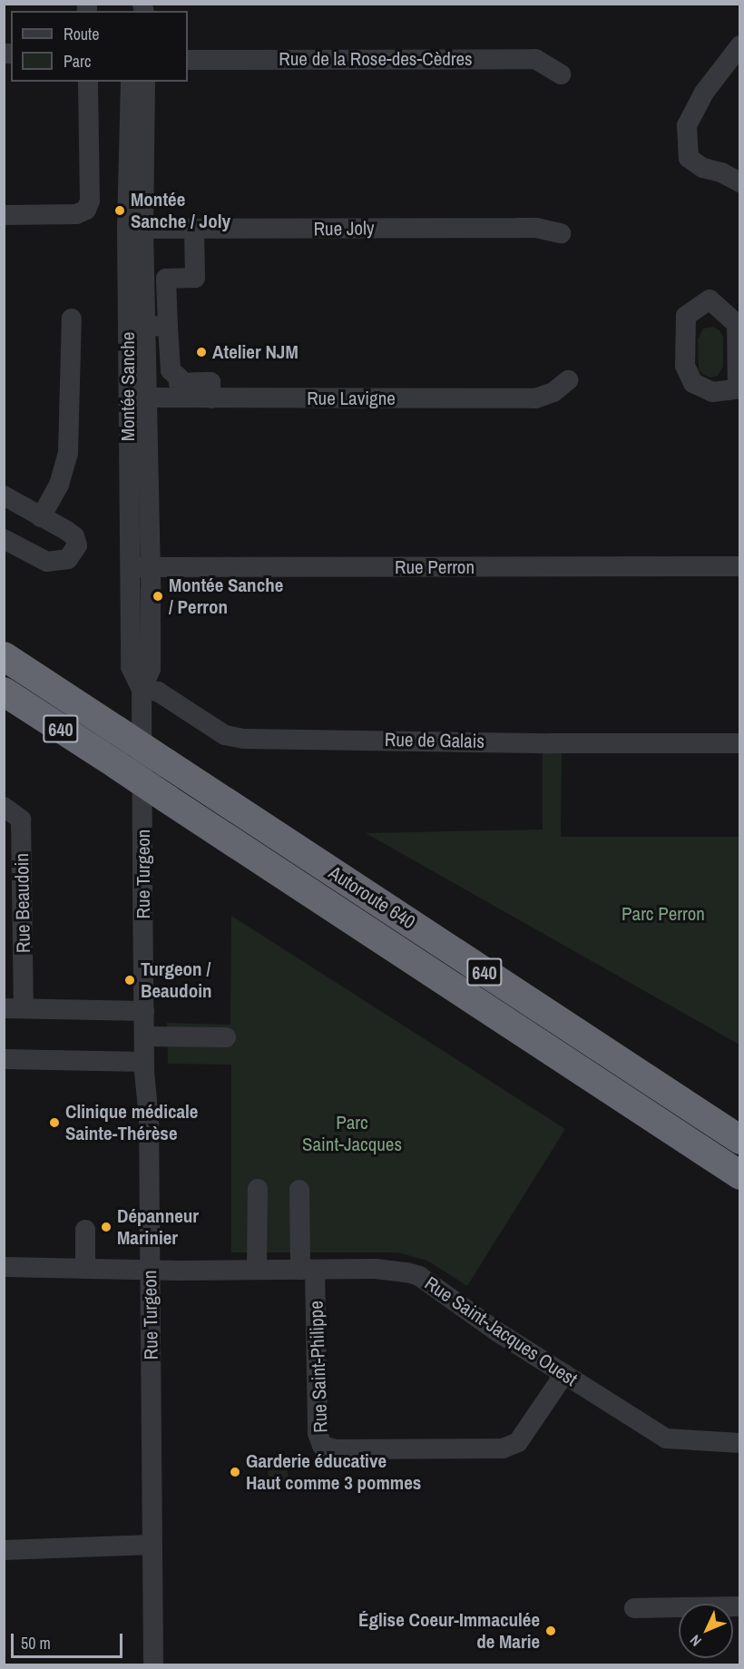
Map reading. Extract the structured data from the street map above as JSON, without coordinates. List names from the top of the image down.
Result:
{
  "streets": {
    "highway": ["640", "Autoroute 640"],
    "street": [
      "Rue de la Rose-des-Cèdres",
      "Rue Joly",
      "Montée Sanche",
      "Rue Lavigne",
      "Rue Perron",
      "Rue de Galais",
      "Rue Turgeon",
      "Rue Beaudoin",
      "Rue Saint-Jacques Ouest",
      "Rue Saint-Philippe"
    ]
  },
  "crossings": [
    ["Rue Joly", "Montée Sanche"],
    ["Montée Sanche", "Rue Lavigne"],
    ["Montée Sanche", "Rue Perron"],
    ["Montée Sanche", "Rue de Galais"],
    ["Montée Sanche", "Rue Turgeon"],
    ["Montée Sanche", "Autoroute 640"],
    ["Rue Turgeon", "Autoroute 640"],
    ["Rue Turgeon", "Rue Beaudoin"],
    ["Rue Turgeon", "Rue Saint-Jacques Ouest"],
    ["Rue Saint-Jacques Ouest", "Rue Saint-Philippe"]
  ],
  "parks": ["Parc Perron", "Parc Saint-Jacques"],
  "places": [
    "Montée Sanche / Joly",
    "Atelier NJM",
    "Montée Sanche / Perron",
    "Turgeon / Beaudoin",
    "Clinique médicale Sainte-Thérèse",
    "Dépanneur Marinier",
    "Garderie éducative Haut comme 3 pommes",
    "Église Coeur-Immaculée de Marie"
  ],
  "legend": ["Route", "Parc"],
  "scale_bar": "50 m",
  "north": "bottom left"
}
